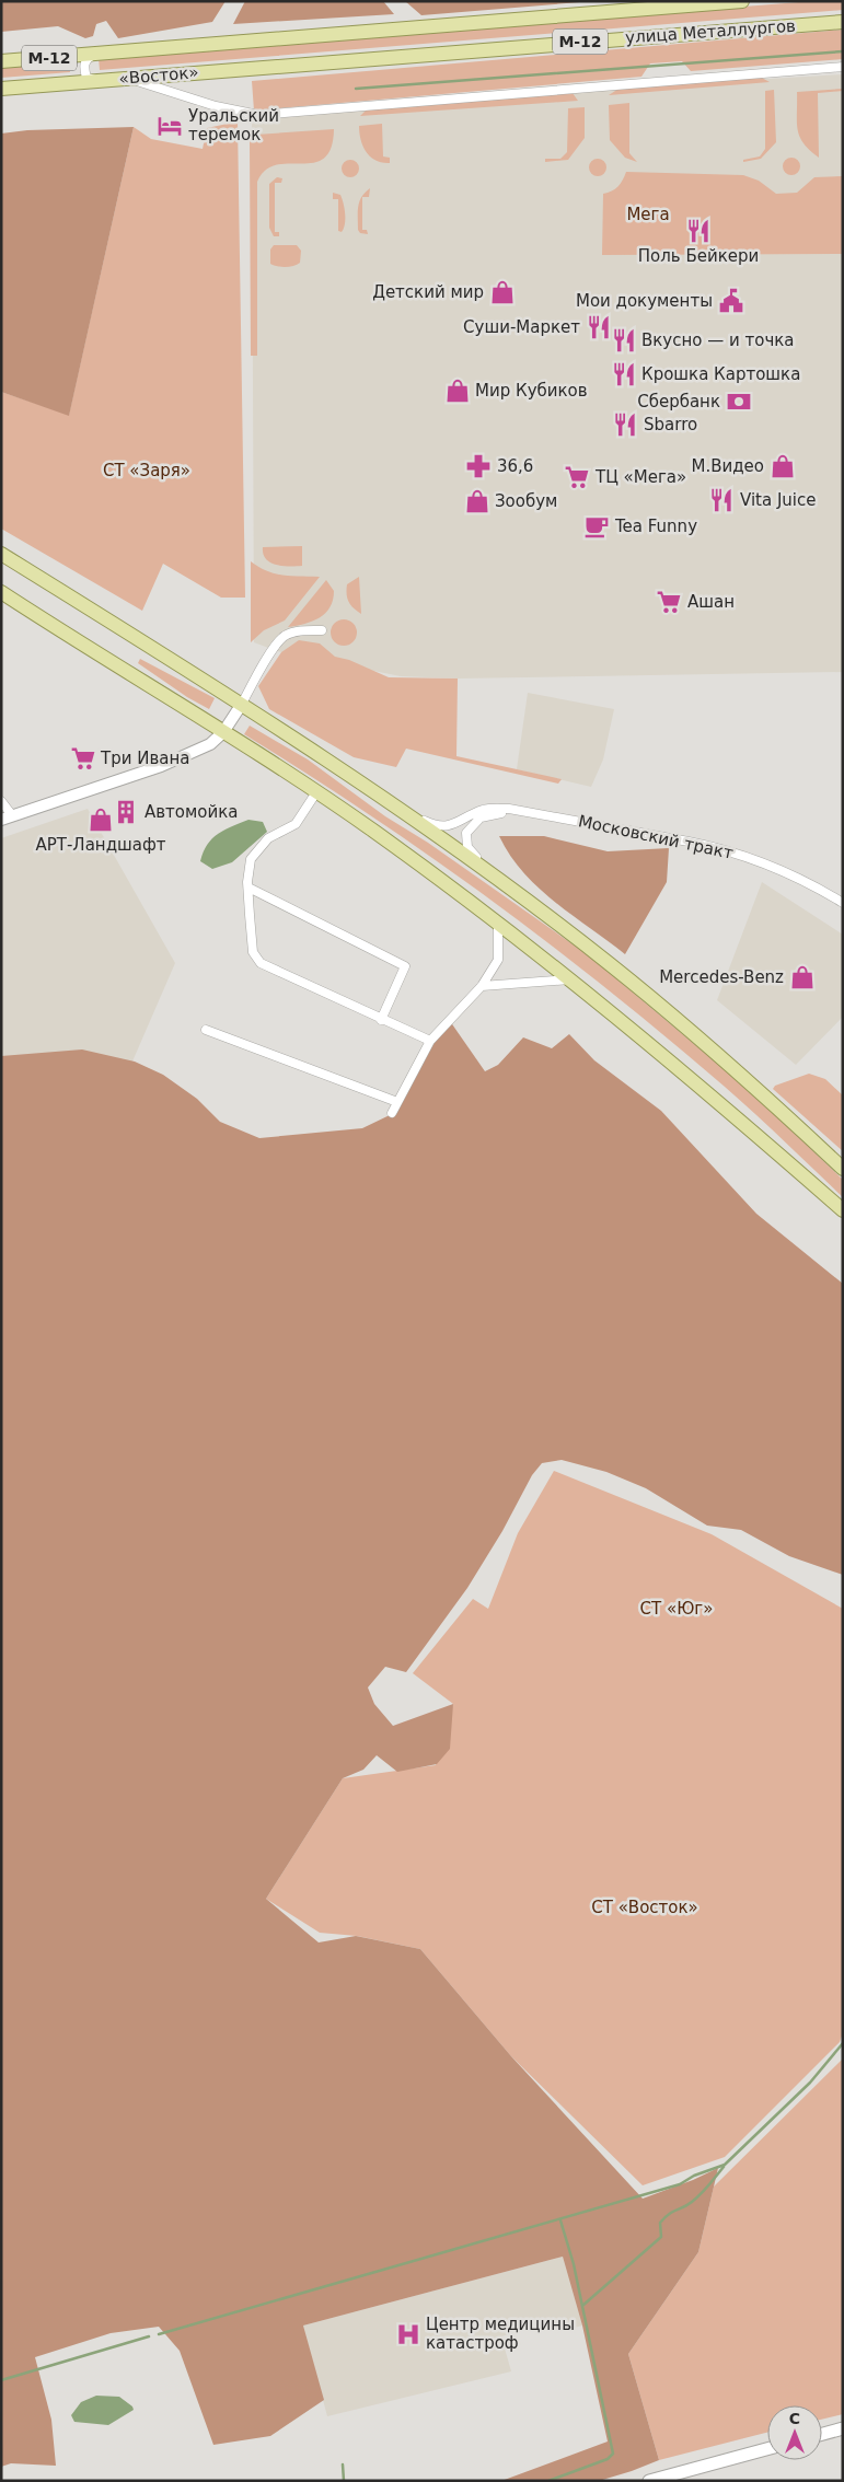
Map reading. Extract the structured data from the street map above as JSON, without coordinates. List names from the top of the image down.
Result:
{
  "streets": {
    "main road": ["улица Металлургов", "М-12", "«Восток»"],
    "street": ["Московский тракт"]
  },
  "crossings": [
    ["улица Металлургов", "«Восток»"]
  ],
  "parks": [
    "Мега",
    "СТ «Заря»",
    "СТ «Юг»",
    "СТ «Восток»"
  ],
  "places": {
    "hotel": ["Уральский теремок"],
    "restaurant": [
      "Поль Бейкери",
      "Суши-Маркет",
      "Вкусно — и точка",
      "Крошка Картошка",
      "Sbarro",
      "Vita Juice"
    ],
    "shop": [
      "Детский мир",
      "Мир Кубиков",
      "М.Видео",
      "Зообум",
      "АРТ-Ландшафт",
      "Mercedes-Benz"
    ],
    "public building": ["Мои документы"],
    "bank": ["Сбербанк"],
    "pharmacy": ["36,6"],
    "supermarket": ["ТЦ «Мега»", "Ашан", "Три Ивана"],
    "cafe": ["Tea Funny"],
    "building": ["Автомойка"],
    "hospital": ["Центр медицины катастроф"]
  },
  "north": "top"
}
